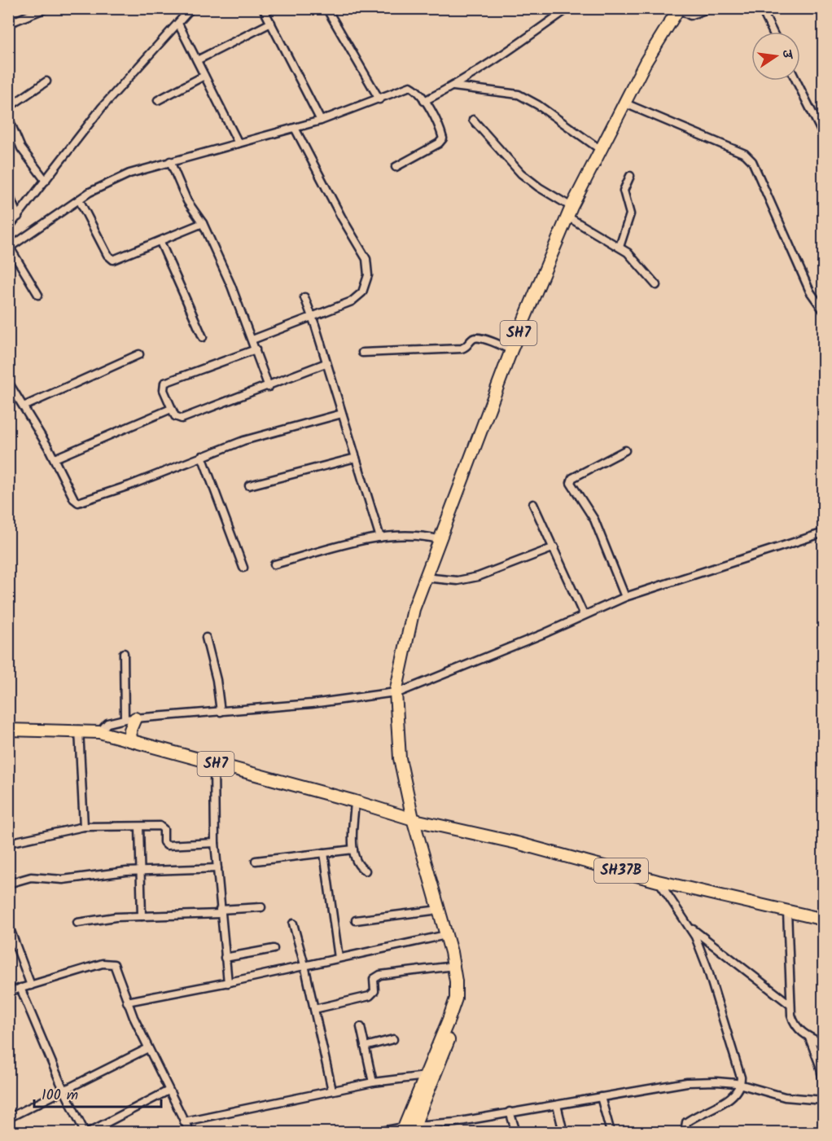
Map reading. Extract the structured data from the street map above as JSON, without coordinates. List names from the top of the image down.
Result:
{
  "streets": {
    "main road": ["SH7", "SH37B"]
  },
  "crossings": [
    ["SH7", "SH37B"]
  ],
  "scale_bar": "100 m",
  "north": "right"
}
